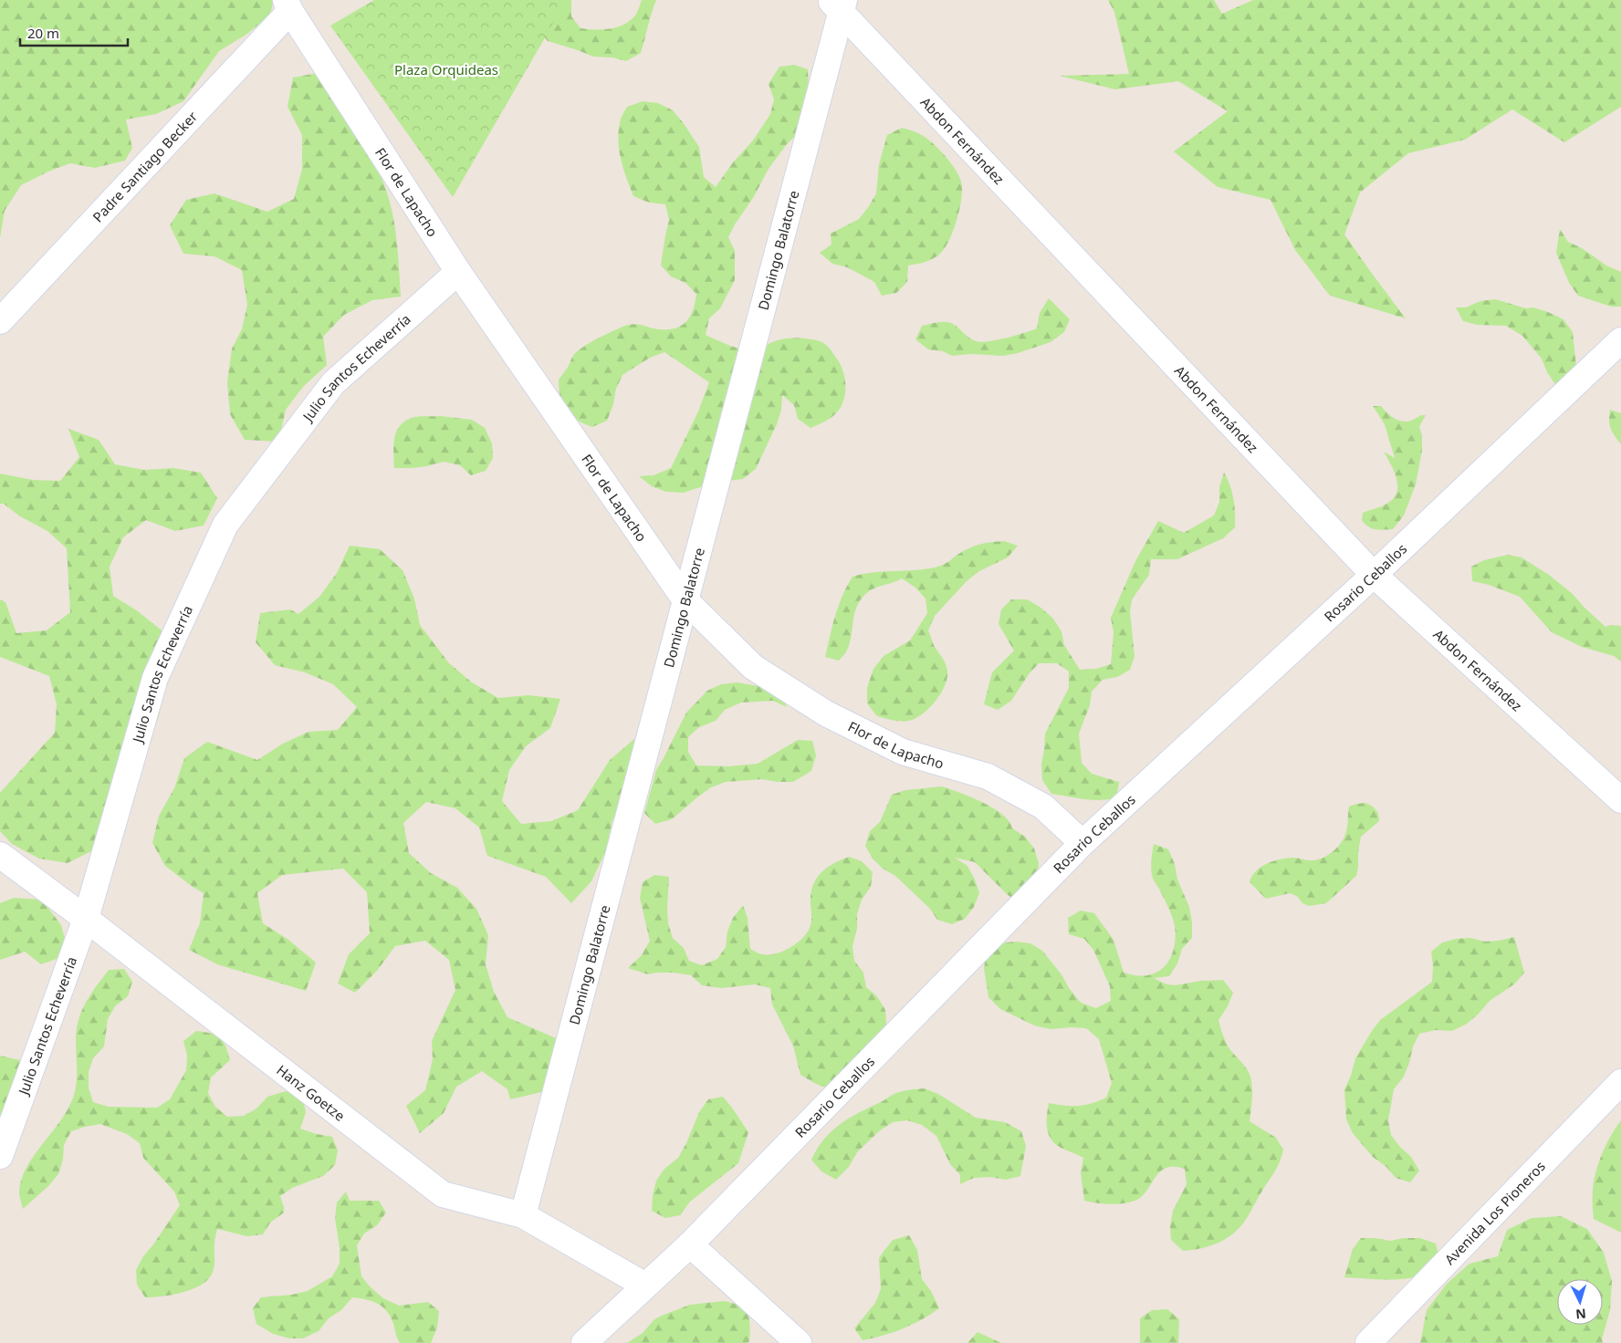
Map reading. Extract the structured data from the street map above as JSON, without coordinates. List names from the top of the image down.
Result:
{
  "streets": {
    "street": [
      "Abdon Fernández",
      "Padre Santiago Becker",
      "Flor de Lapacho",
      "Domingo Balatorre",
      "Julio Santos Echeverría",
      "Rosario Ceballos",
      "Hanz Goetze",
      "Avenida Los Pioneros"
    ]
  },
  "crossings": [
    ["Abdon Fernández", "Domingo Balatorre"],
    ["Abdon Fernández", "Rosario Ceballos"],
    ["Padre Santiago Becker", "Flor de Lapacho"],
    ["Flor de Lapacho", "Domingo Balatorre"],
    ["Flor de Lapacho", "Julio Santos Echeverría"],
    ["Flor de Lapacho", "Rosario Ceballos"],
    ["Domingo Balatorre", "Hanz Goetze"],
    ["Julio Santos Echeverría", "Hanz Goetze"],
    ["Rosario Ceballos", "Hanz Goetze"]
  ],
  "parks": ["Plaza Orquideas"],
  "scale_bar": "20 m",
  "north": "bottom"
}
